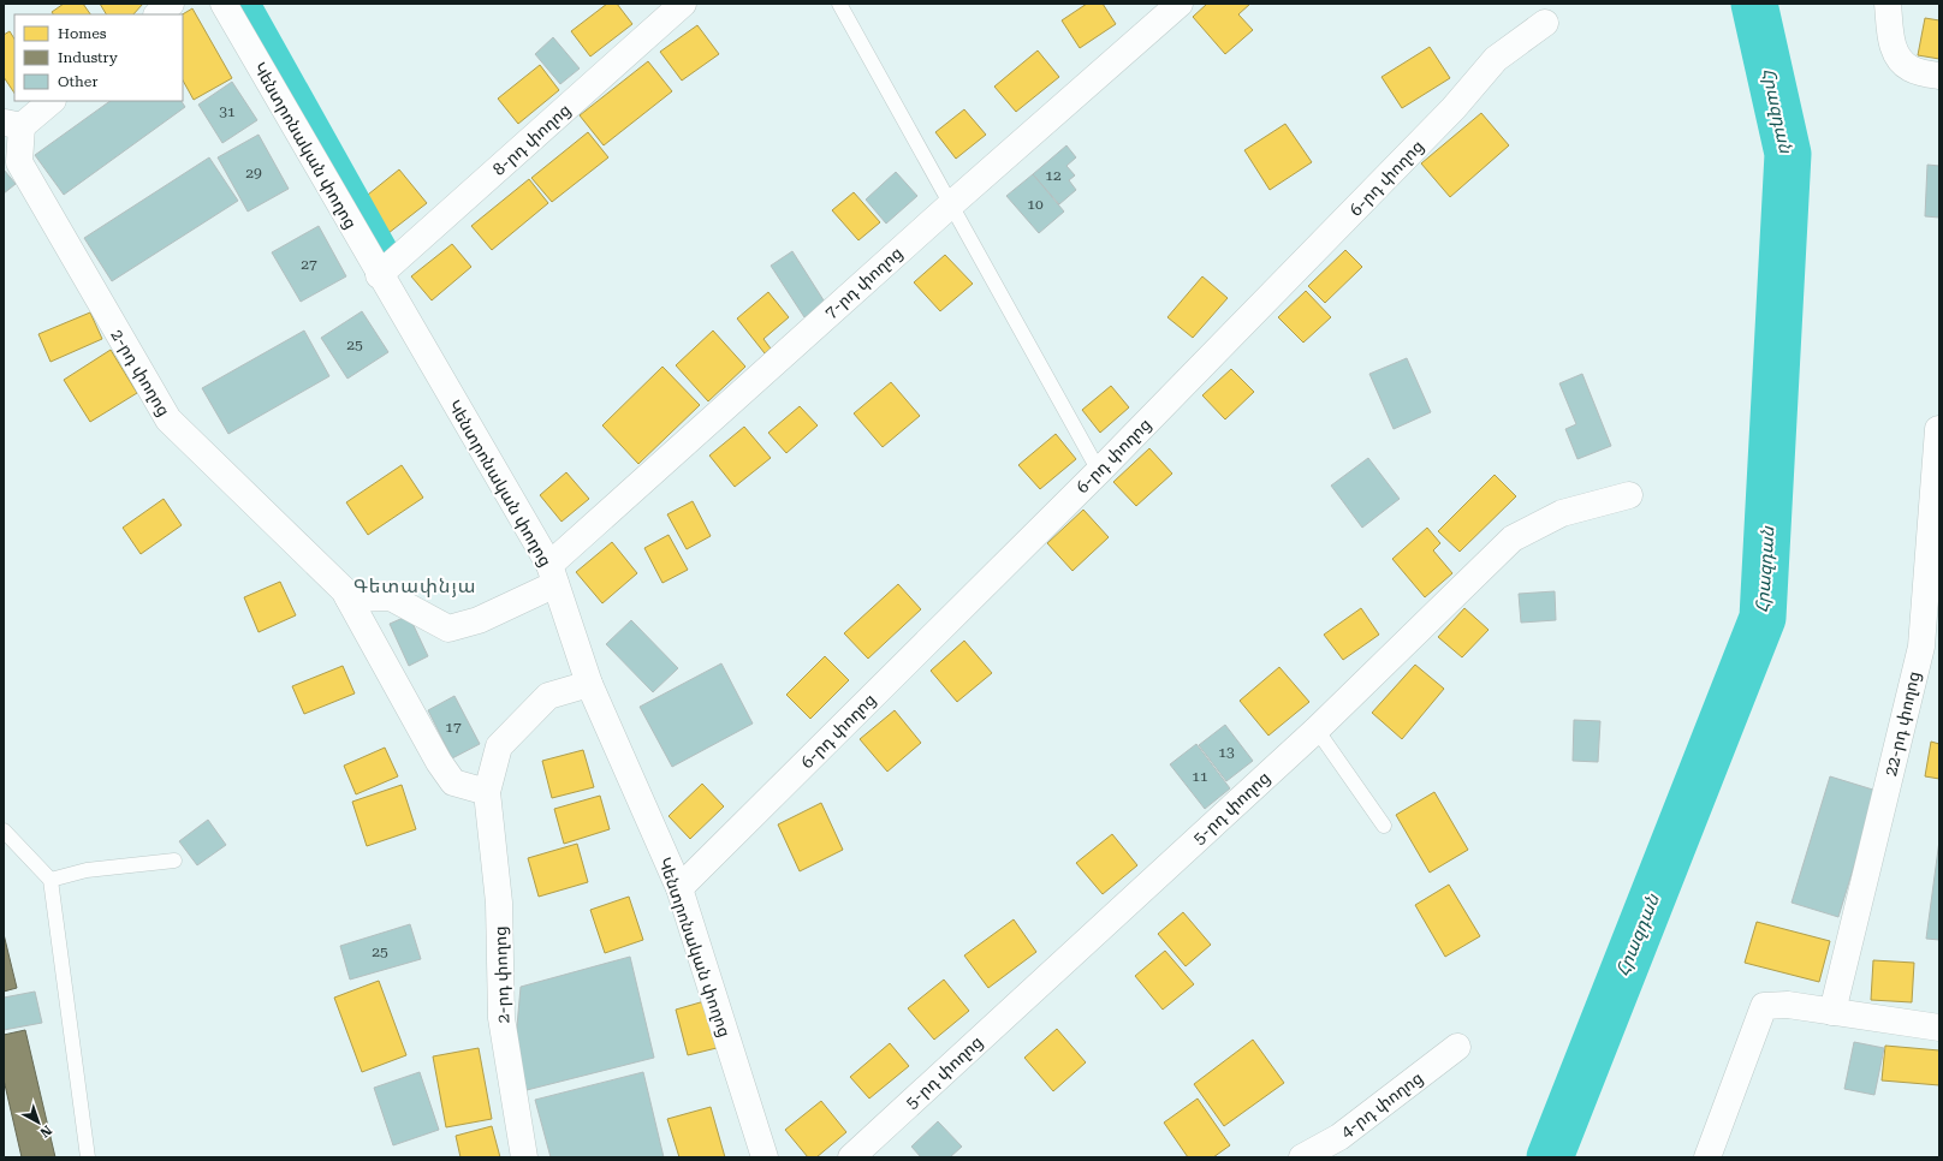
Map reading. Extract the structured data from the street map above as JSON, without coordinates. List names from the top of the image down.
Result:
{
  "streets": {
    "street": [
      "8-րդ փողոց",
      "Կենտրոնական փողոց",
      "6-րդ փողոց",
      "7-րդ փողոց",
      "2-րդ փողոց",
      "22-րդ փողոց",
      "5-րդ փողոց",
      "4-րդ փողոց"
    ]
  },
  "crossings": [
    ["8-րդ փողոց", "Կենտրոնական փողոց"],
    ["Կենտրոնական փողոց", "6-րդ փողոց"],
    ["Կենտրոնական փողոց", "7-րդ փողոց"],
    ["Կենտրոնական փողոց", "2-րդ փողոց"]
  ],
  "districts": ["Գետափնյա"],
  "water": ["Հրազդան"],
  "house_numbers": [
    "31",
    "29",
    "12",
    "10",
    "27",
    "25",
    "17",
    "13",
    "11",
    "25"
  ],
  "legend": ["Homes", "Industry", "Other"],
  "north": "bottom right"
}
